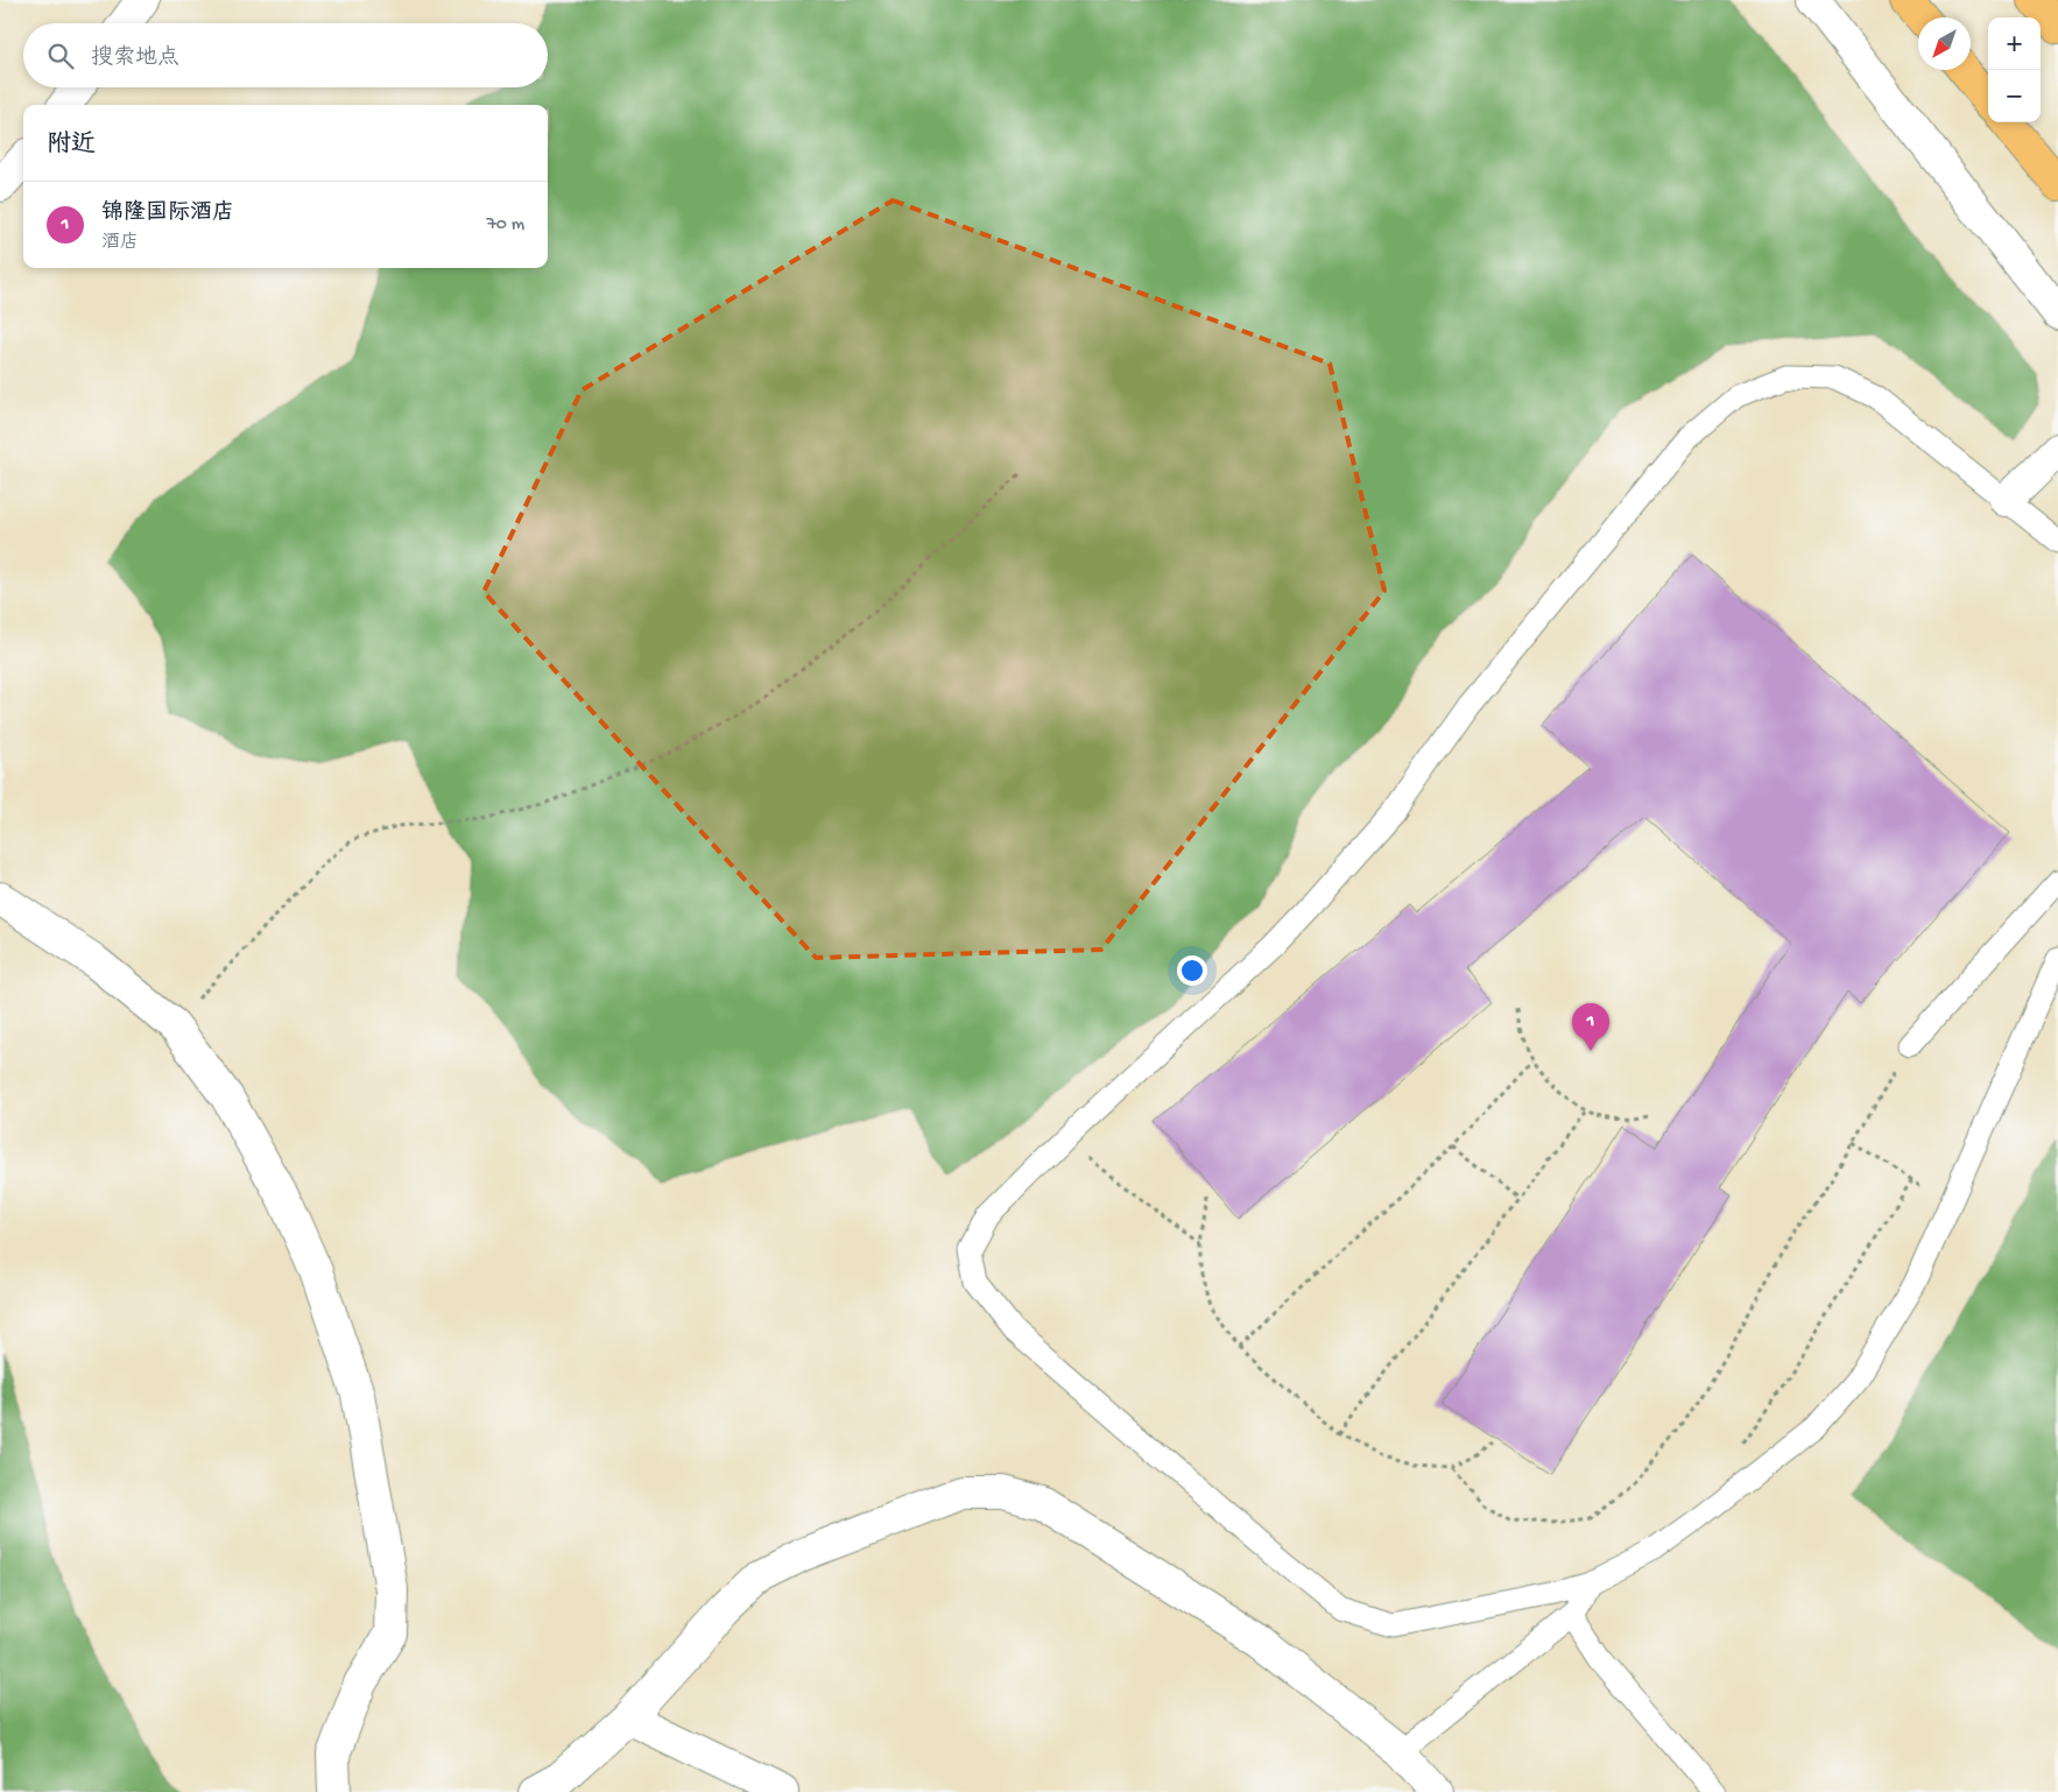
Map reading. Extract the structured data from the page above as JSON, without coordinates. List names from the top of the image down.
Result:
{
  "north": "bottom left",
  "page": {
    "map_buttons": ["+", "−"],
    "search": "搜索地点",
    "heading": "附近",
    "list": [
      {
        "mark": "1",
        "name": "锦隆国际酒店",
        "note": "酒店",
        "value": "70 m"
      }
    ],
    "pins": "1"
  }
}
